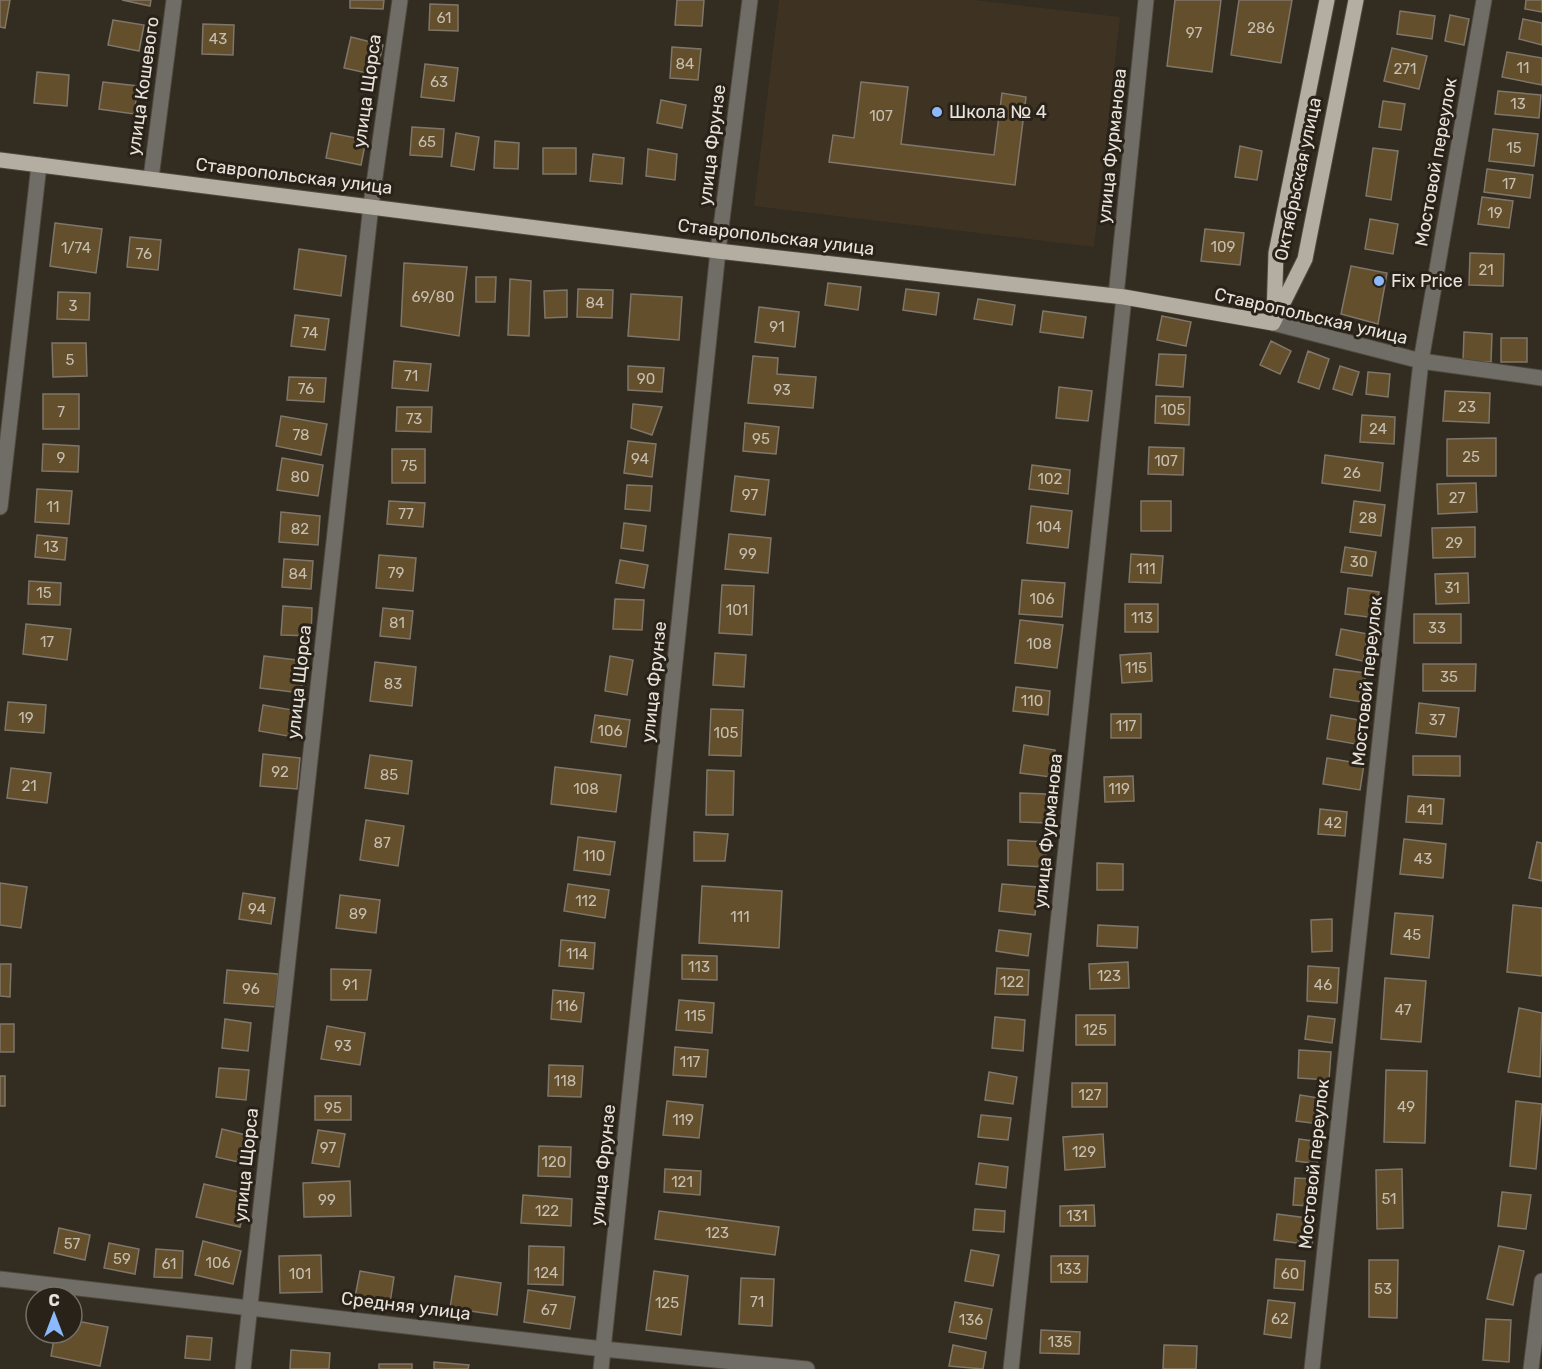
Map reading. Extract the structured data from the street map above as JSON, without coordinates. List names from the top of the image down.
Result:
{
  "streets": {
    "main road": ["Ставропольская улица", "Октябрьская улица"],
    "street": [
      "улица Кошевого",
      "улица Щорса",
      "улица Фрунзе",
      "улица Фурманова",
      "Мостовой переулок",
      "Средняя улица"
    ]
  },
  "crossings": [
    ["улица Кошевого", "Ставропольская улица"],
    ["улица Щорса", "Ставропольская улица"],
    ["улица Щорса", "Средняя улица"],
    ["улица Фрунзе", "Ставропольская улица"],
    ["улица Фрунзе", "Средняя улица"],
    ["улица Фурманова", "Ставропольская улица"],
    ["Мостовой переулок", "Ставропольская улица"],
    ["Ставропольская улица", "Октябрьская улица"]
  ],
  "places": ["Школа № 4", "Fix Price"],
  "house_numbers": [
    "61",
    "286",
    "97",
    "43",
    "84",
    "11",
    "271",
    "63",
    "13",
    "107",
    "65",
    "15",
    "17",
    "19",
    "109",
    "1/74",
    "76",
    "21",
    "69/80",
    "84",
    "3",
    "91",
    "74",
    "5",
    "71",
    "90",
    "76",
    "93",
    "23",
    "105",
    "7",
    "73",
    "24",
    "78",
    "95",
    "25",
    "9",
    "94",
    "107",
    "75",
    "26",
    "80",
    "102",
    "97",
    "27",
    "11",
    "77",
    "28",
    "104",
    "82",
    "29",
    "13",
    "99",
    "30",
    "111",
    "79",
    "84",
    "31",
    "15",
    "106",
    "101",
    "113",
    "81",
    "33",
    "17",
    "108",
    "115",
    "35",
    "83",
    "110",
    "19",
    "37",
    "117",
    "106",
    "105",
    "92",
    "85",
    "21",
    "108",
    "119",
    "41",
    "42",
    "87",
    "110",
    "43",
    "112",
    "94",
    "89",
    "111",
    "45",
    "114",
    "113",
    "123",
    "122",
    "91",
    "46",
    "96",
    "116",
    "47",
    "115",
    "125",
    "93",
    "117",
    "118",
    "127",
    "49",
    "95",
    "119",
    "97",
    "129",
    "120",
    "121",
    "51",
    "99",
    "122",
    "131",
    "123",
    "57",
    "59",
    "106",
    "61",
    "133",
    "124",
    "101",
    "60",
    "53",
    "71",
    "125",
    "67",
    "62",
    "136",
    "135"
  ],
  "north": "top"
}
